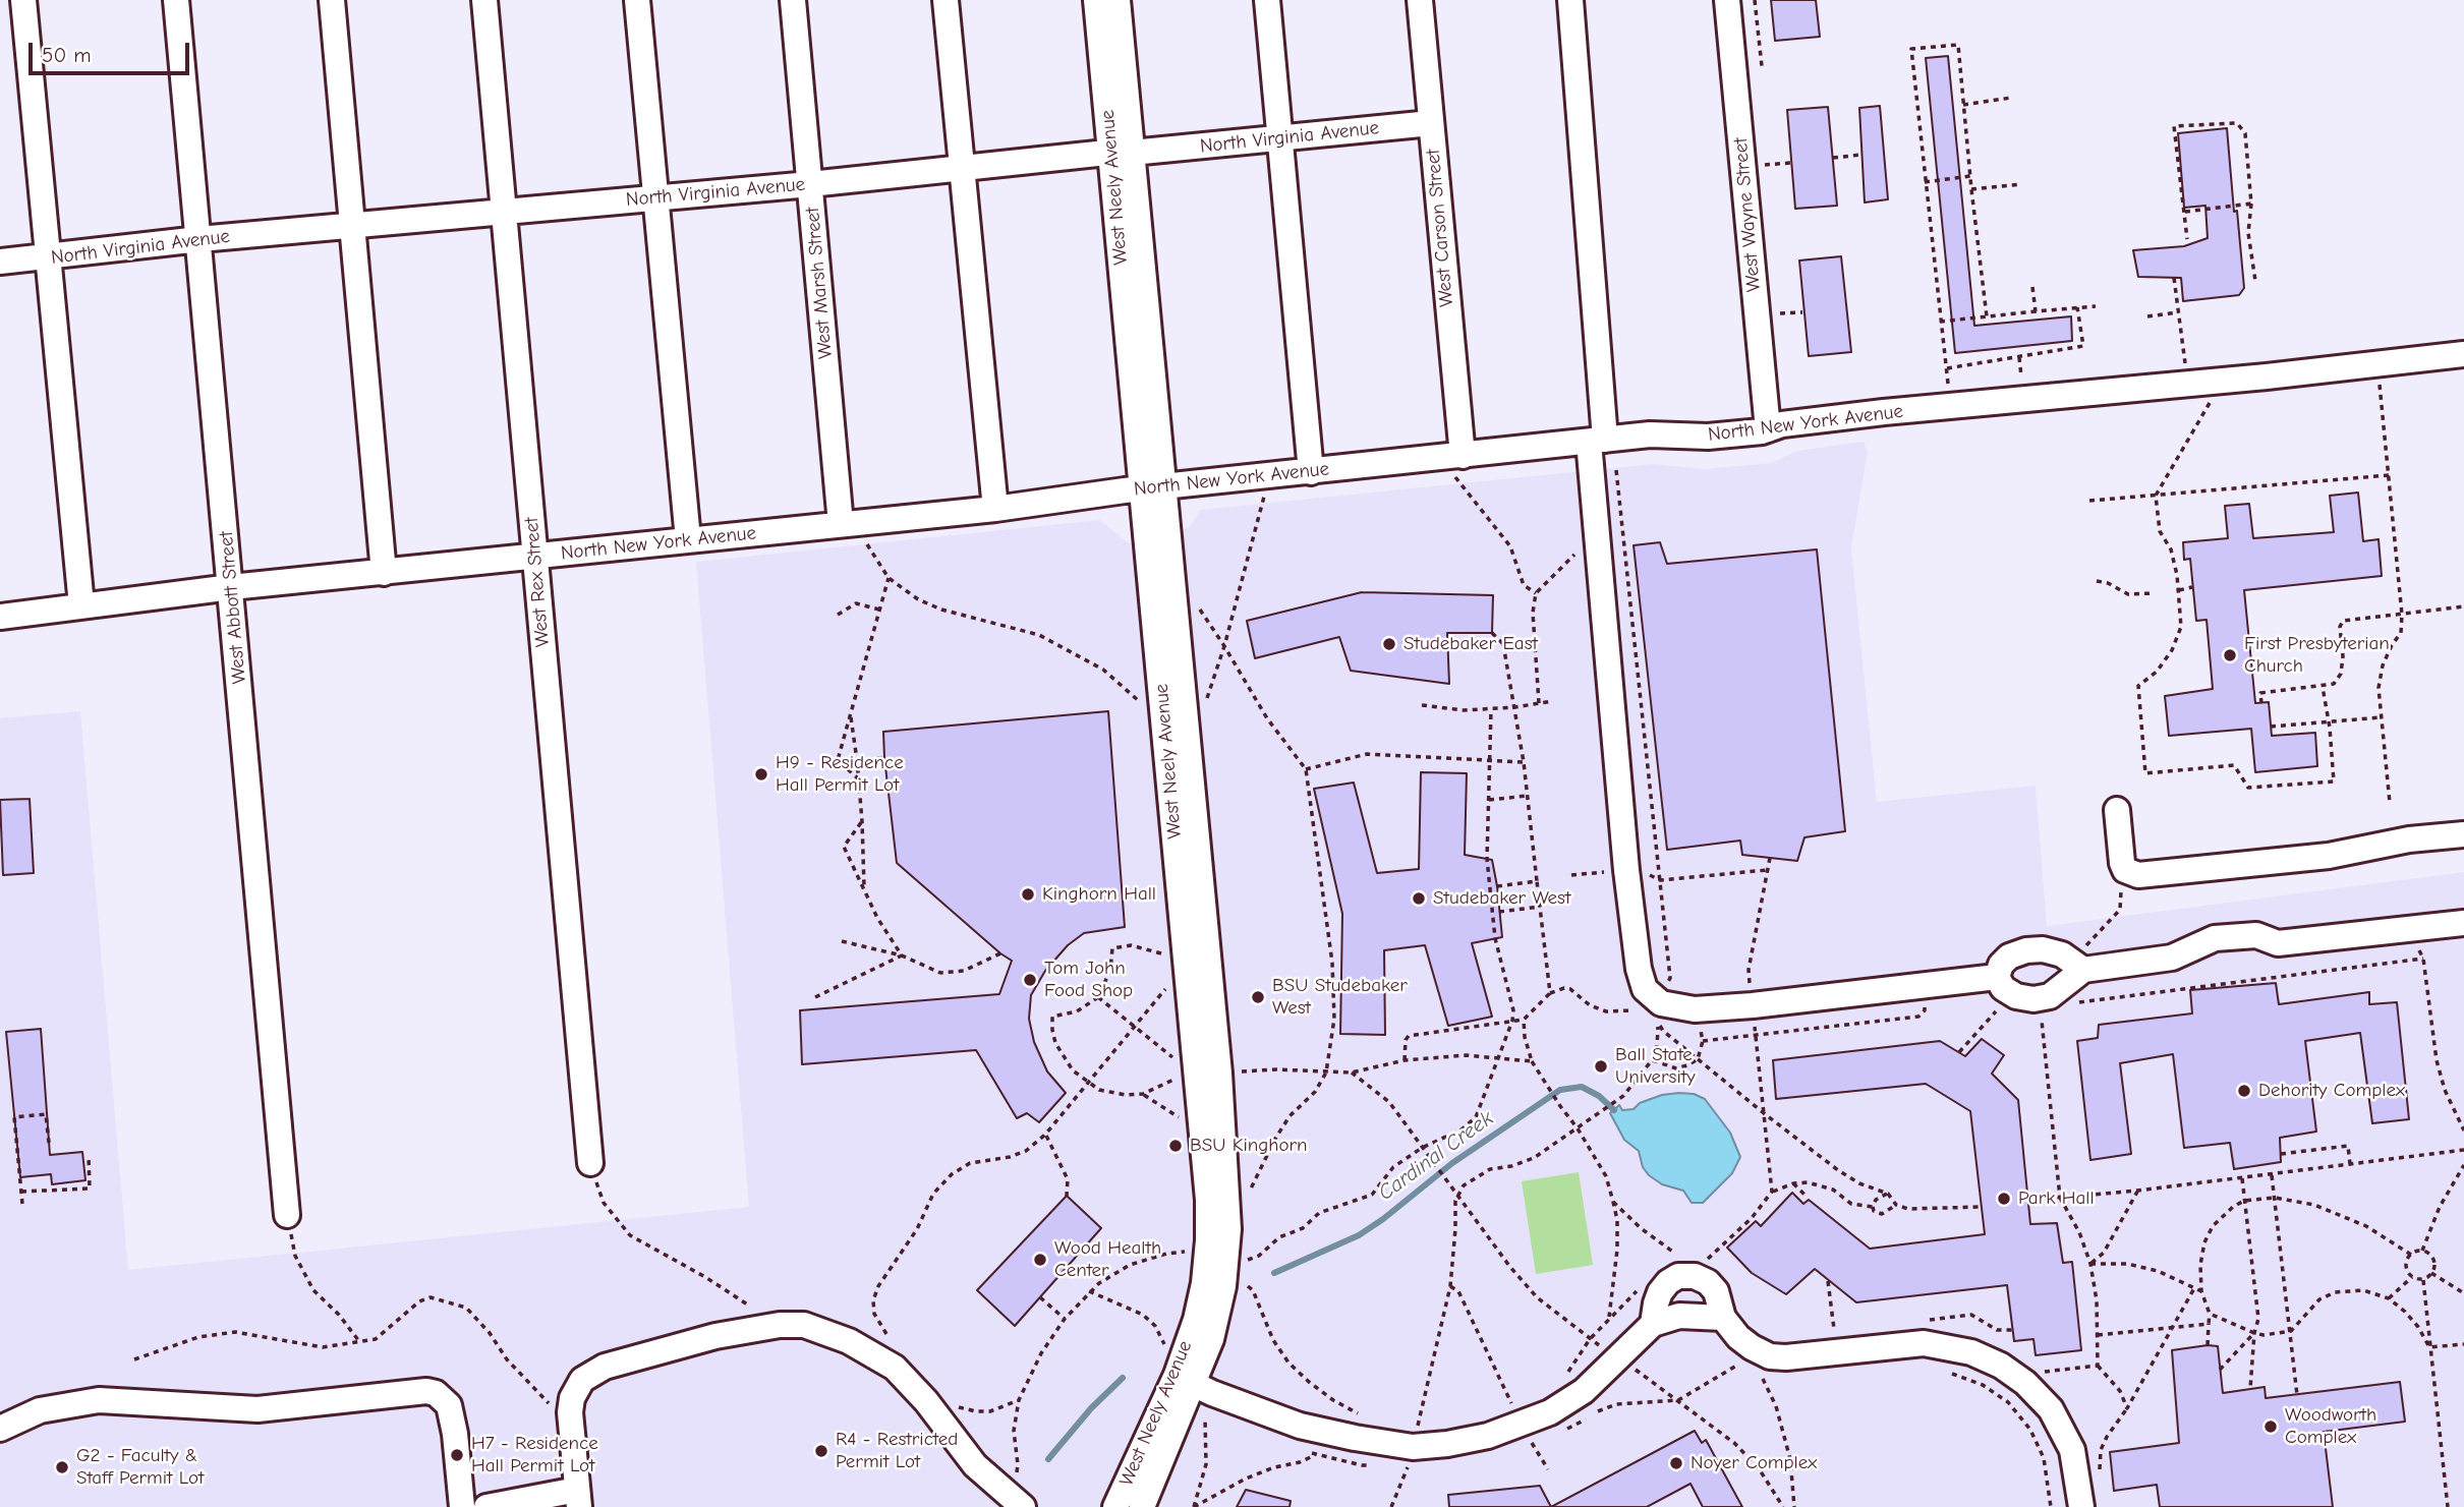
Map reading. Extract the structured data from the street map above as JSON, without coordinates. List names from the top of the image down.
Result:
{
  "streets": {
    "street": [
      "North Virginia Avenue",
      "West Neely Avenue",
      "West Wayne Street",
      "West Carson Street",
      "West Marsh Street",
      "North New York Avenue",
      "West Rex Street",
      "West Abbott Street"
    ]
  },
  "crossings": [
    ["North Virginia Avenue", "West Neely Avenue"],
    ["North Virginia Avenue", "West Carson Street"],
    ["North Virginia Avenue", "West Marsh Street"],
    ["North Virginia Avenue", "West Rex Street"],
    ["North Virginia Avenue", "West Abbott Street"],
    ["West Neely Avenue", "North New York Avenue"],
    ["West Wayne Street", "North New York Avenue"],
    ["West Carson Street", "North New York Avenue"],
    ["West Marsh Street", "North New York Avenue"],
    ["North New York Avenue", "West Rex Street"],
    ["North New York Avenue", "West Abbott Street"]
  ],
  "water": ["Cardinal Creek"],
  "places": [
    "Studebaker East",
    "First Presbyterian Church",
    "H9 - Residence Hall Permit Lot",
    "Kinghorn Hall",
    "Studebaker West",
    "Tom John Food Shop",
    "BSU Studebaker West",
    "Ball State University",
    "Dehority Complex",
    "BSU Kinghorn",
    "Park Hall",
    "Wood Health Center",
    "Woodworth Complex",
    "R4 - Restricted Permit Lot",
    "H7 - Residence Hall Permit Lot",
    "Noyer Complex",
    "G2 - Faculty & Staff Permit Lot"
  ],
  "scale_bar": "50 m"
}
